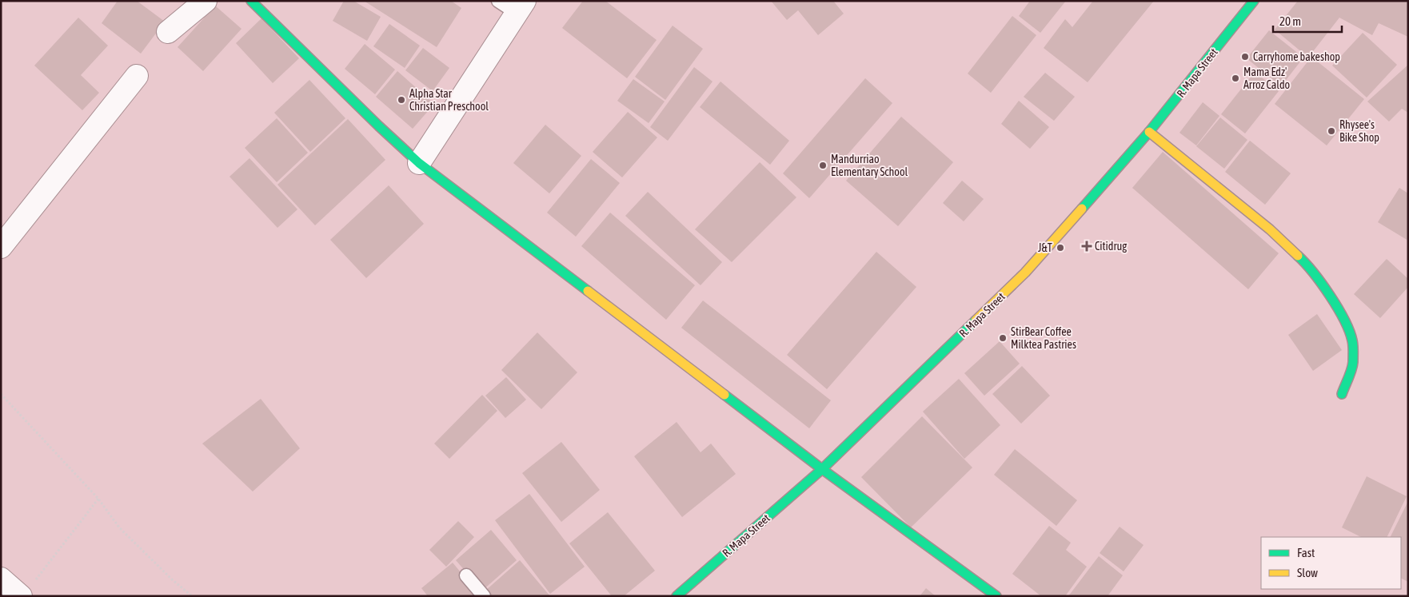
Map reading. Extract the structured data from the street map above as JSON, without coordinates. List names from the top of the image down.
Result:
{
  "streets": {
    "street": ["R. Mapa Street"]
  },
  "places": {
    "other": [
      "Carryhome bakeshop",
      "Mama Edz' Arroz Caldo",
      "Alpha Star Christian Preschool",
      "Rhysee's Bike Shop",
      "Mandurriao Elementary School",
      "J&T",
      "StirBear Coffee Milktea Pastries"
    ],
    "health": ["Citidrug"]
  },
  "legend": ["Fast", "Slow"],
  "scale_bar": "20 m"
}
